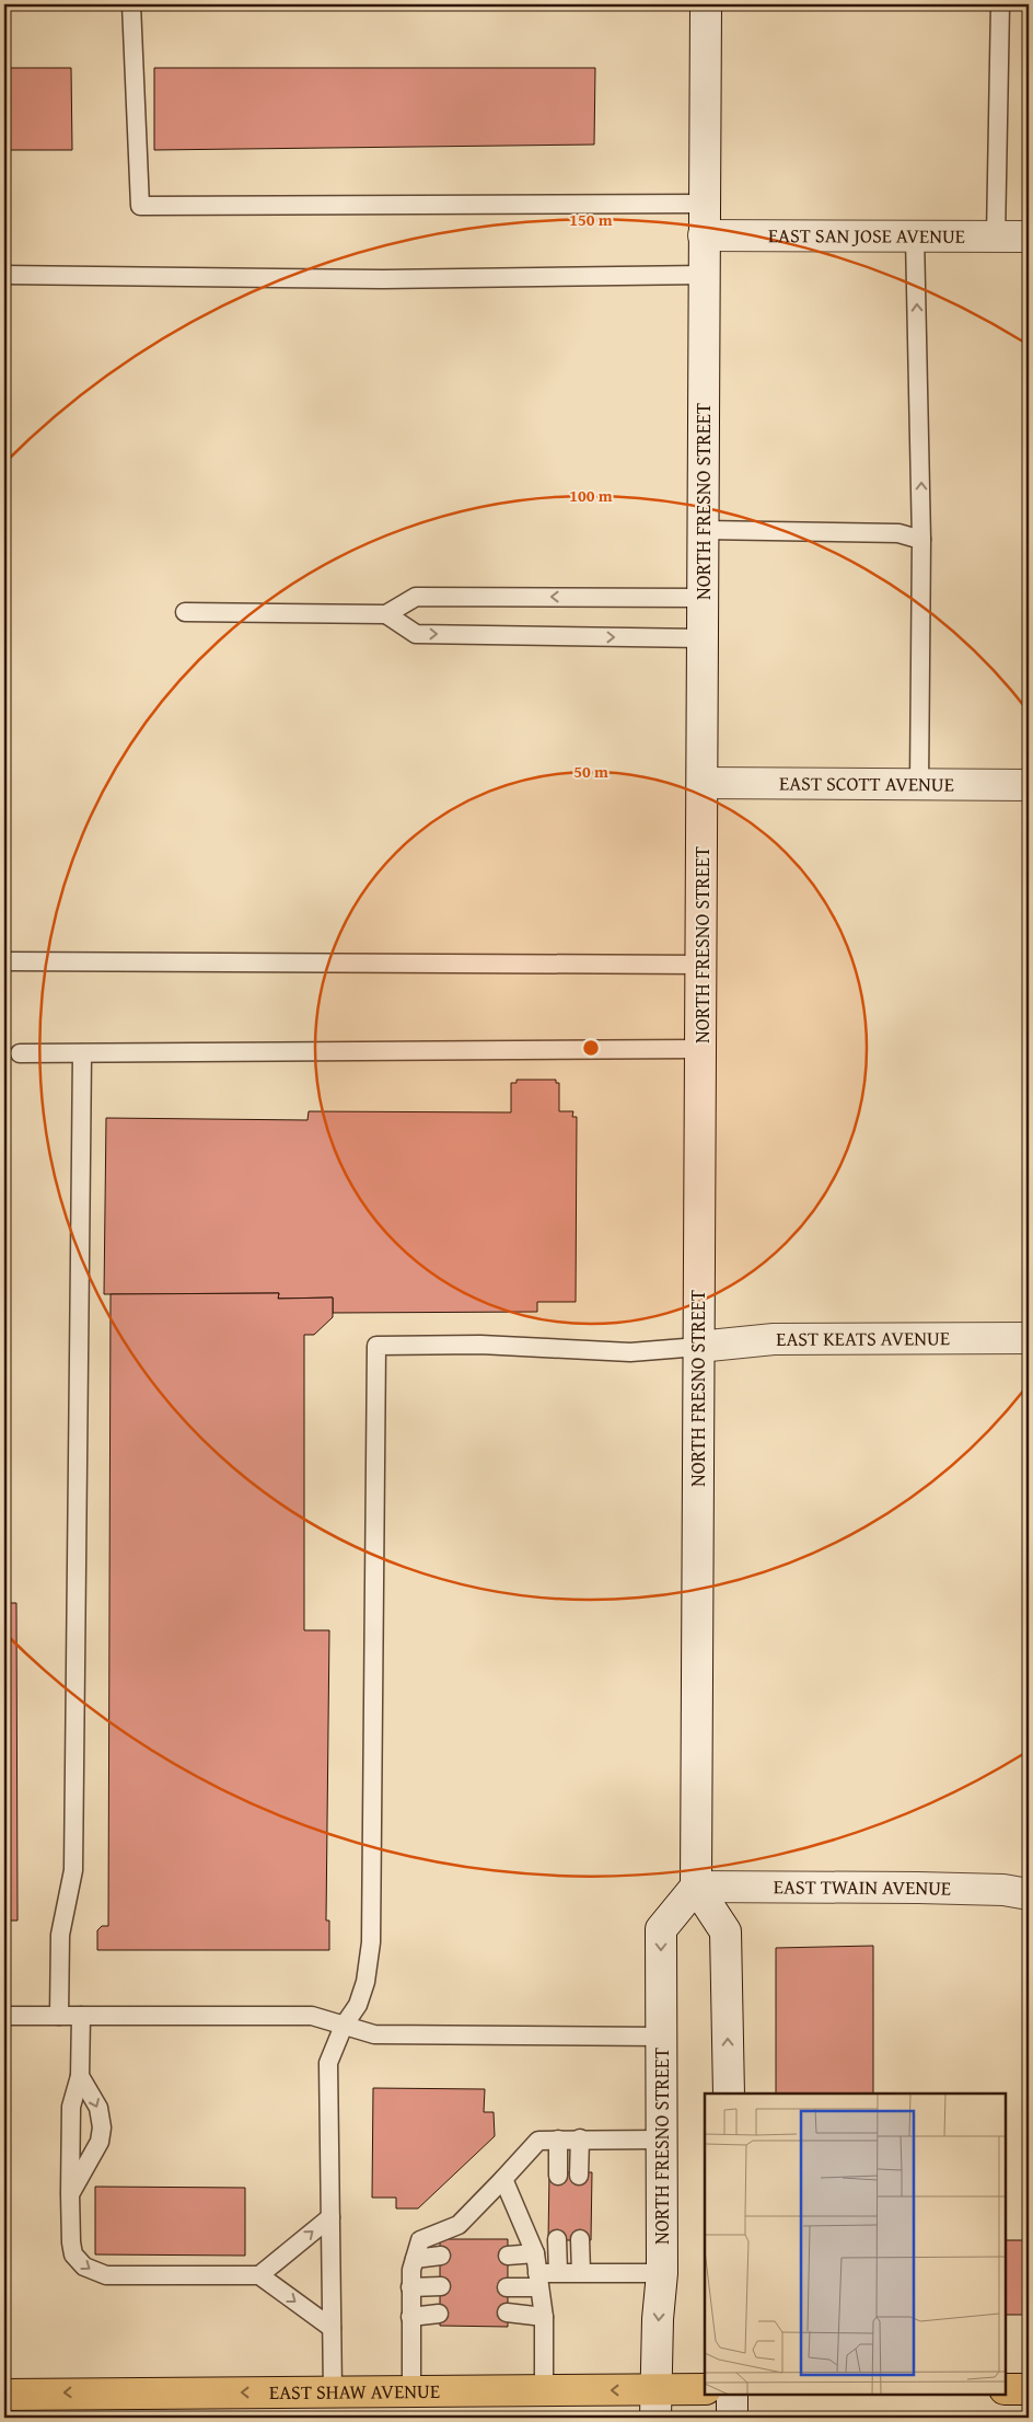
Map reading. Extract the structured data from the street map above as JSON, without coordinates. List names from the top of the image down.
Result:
{
  "streets": {
    "main road": [
      "EAST SAN JOSE AVENUE",
      "NORTH FRESNO STREET",
      "EAST SCOTT AVENUE",
      "EAST KEATS AVENUE",
      "EAST TWAIN AVENUE",
      "EAST SHAW AVENUE"
    ]
  },
  "crossings": [
    ["EAST SAN JOSE AVENUE", "NORTH FRESNO STREET"],
    ["NORTH FRESNO STREET", "EAST SCOTT AVENUE"],
    ["NORTH FRESNO STREET", "EAST KEATS AVENUE"],
    ["NORTH FRESNO STREET", "EAST TWAIN AVENUE"],
    ["NORTH FRESNO STREET", "EAST SHAW AVENUE"]
  ],
  "one_way": ["EAST SHAW AVENUE"],
  "rings": ["150 m", "100 m", "50 m"]
}
